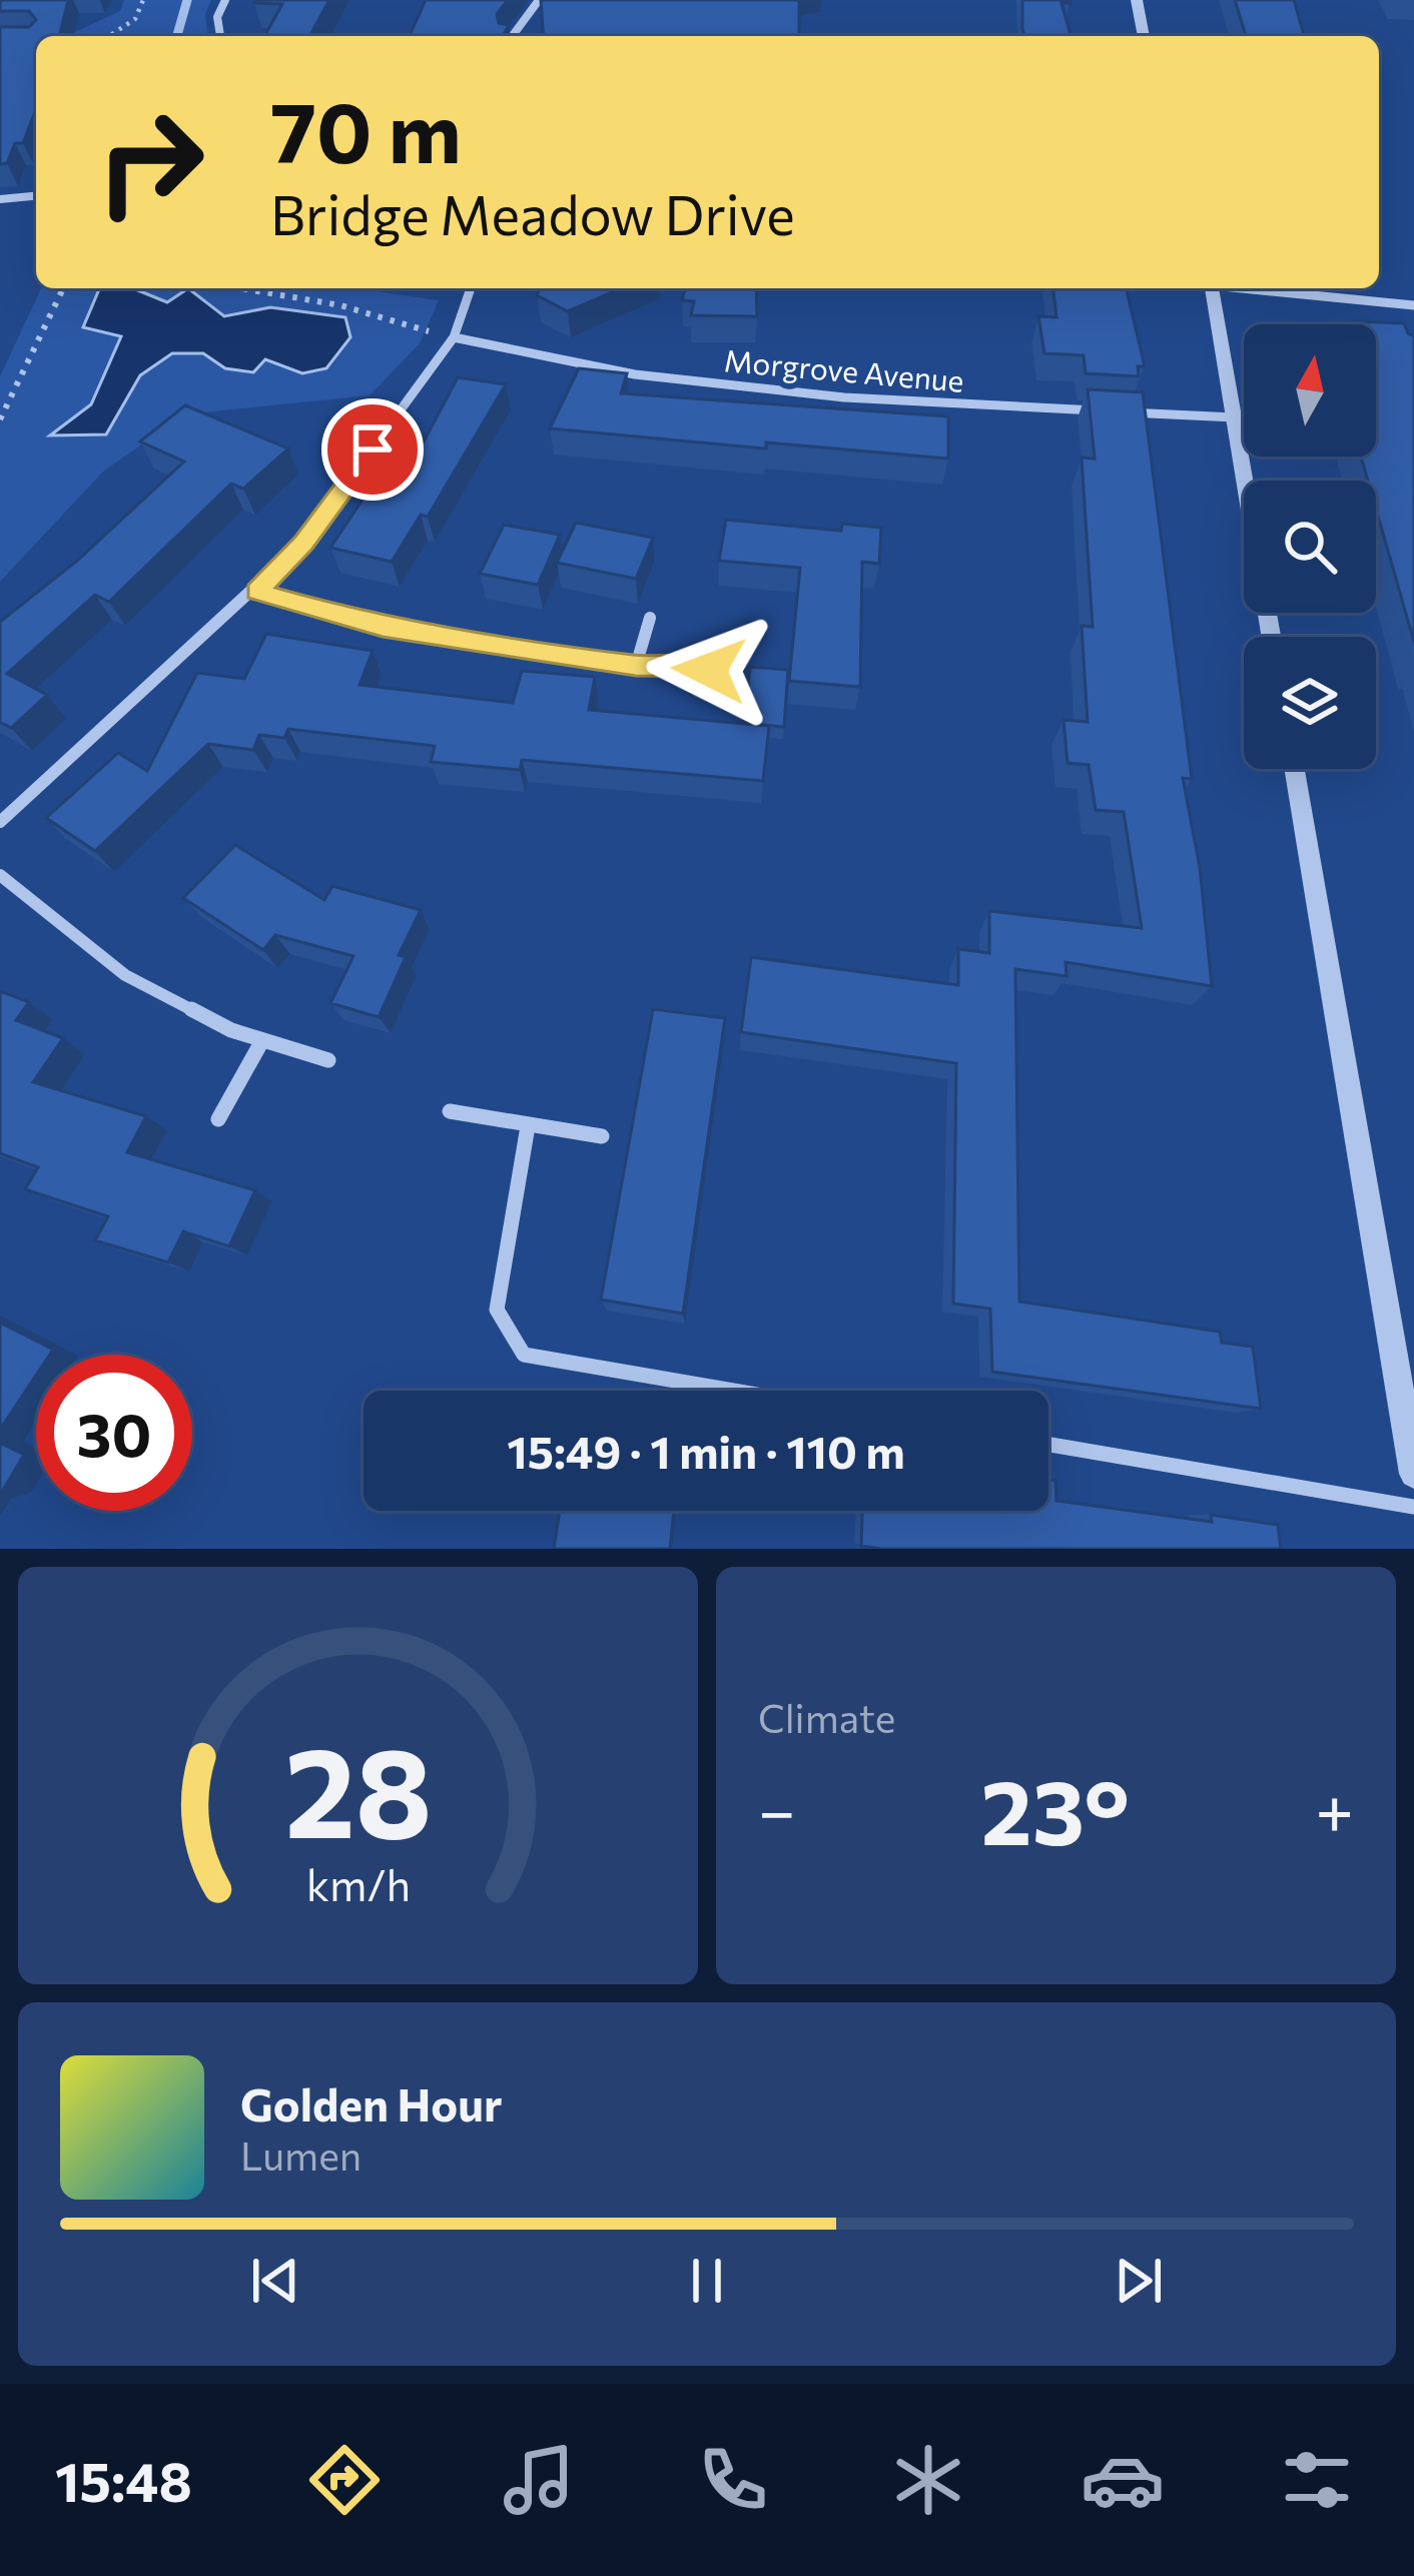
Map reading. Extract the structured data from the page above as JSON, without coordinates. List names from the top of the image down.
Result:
{
  "streets": {
    "street": ["Morgrove Avenue"]
  },
  "north": "top",
  "page": {
    "turn": ["70 m", "Bridge Meadow Drive"],
    "limit": "30",
    "trip": "15:49 · 1 min · 110 m",
    "tile": "Climate",
    "heat": ["−", "23°", "+"],
    "song": ["Golden Hour", "Lumen"],
    "tabs": "15:48",
    "gauge": ["28", "km/h"]
  }
}
